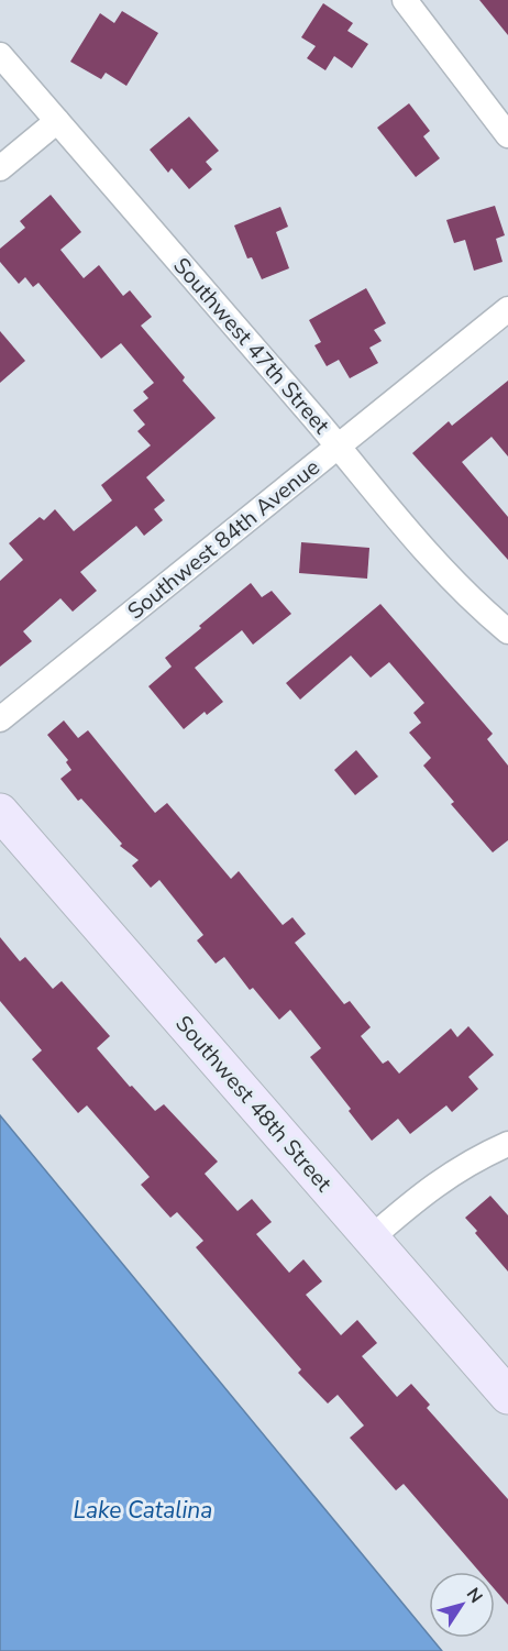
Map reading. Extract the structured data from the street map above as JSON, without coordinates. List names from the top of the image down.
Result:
{
  "streets": {
    "street": ["Southwest 47th Street", "Southwest 84th Avenue", "Southwest 48th Street"]
  },
  "crossings": [
    ["Southwest 47th Street", "Southwest 84th Avenue"]
  ],
  "water": ["Lake Catalina"],
  "north": "top right"
}
